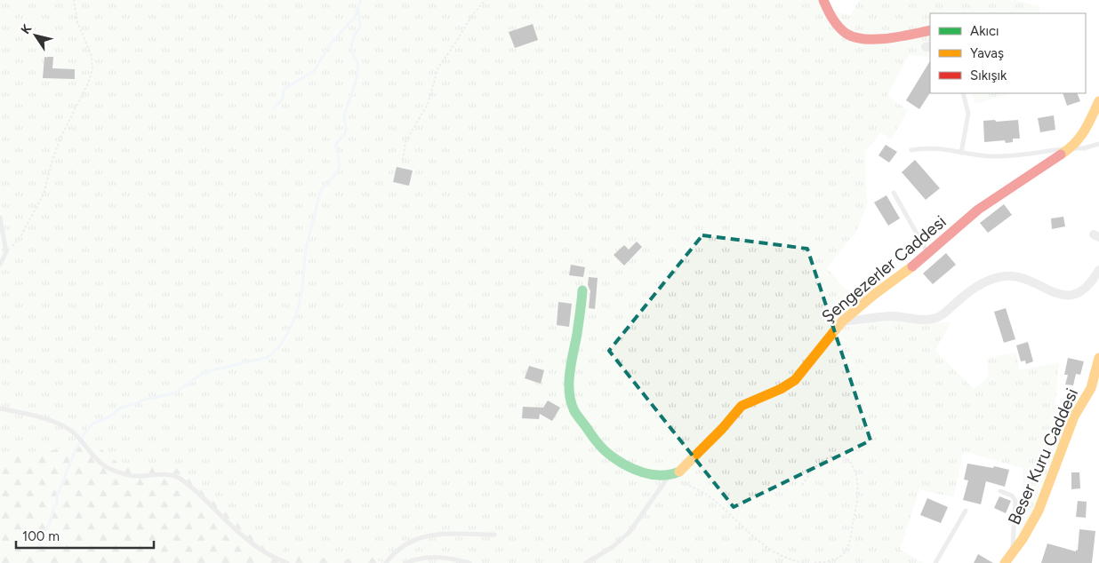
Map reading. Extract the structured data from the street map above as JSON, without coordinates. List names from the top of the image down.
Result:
{
  "streets": {
    "street": ["Şengezerler Caddesi", "Beser Kuru Caddesi"]
  },
  "legend": ["Akıcı", "Yavaş", "Sıkışık"],
  "scale_bar": "100 m",
  "north": "top left"
}
